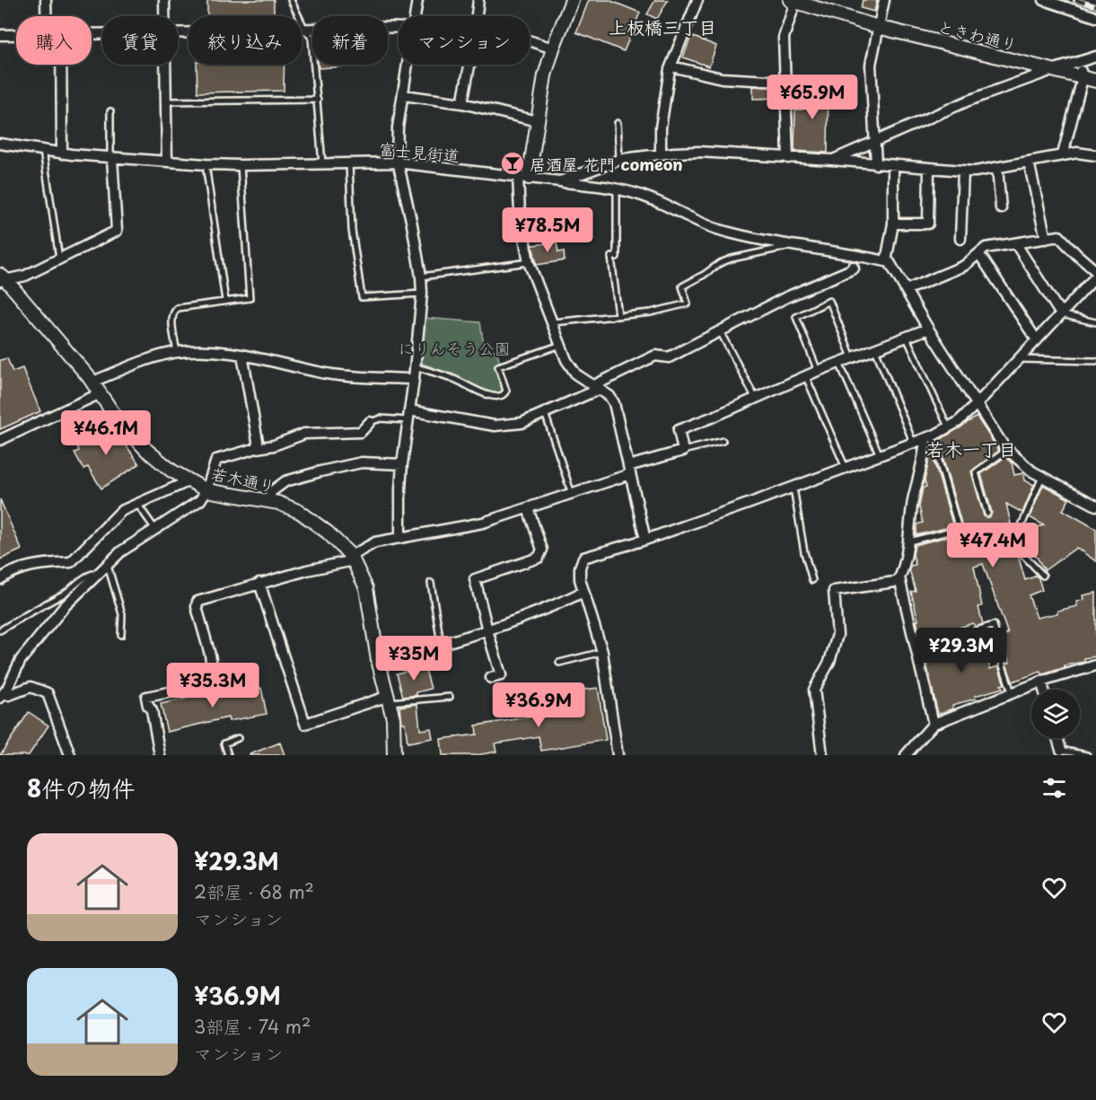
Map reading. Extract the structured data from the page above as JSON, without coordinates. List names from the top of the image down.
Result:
{
  "streets": {
    "street": ["ときわ通り", "富士見街道", "若木通り"]
  },
  "districts": ["上板橋三丁目", "若木一丁目"],
  "parks": ["にりんそう公園"],
  "places": {
    "bar": ["居酒屋 花門 comeon"]
  },
  "page": {
    "chip": [
      "購入",
      "賃貸",
      "絞り込み",
      "新着",
      "マンション"
    ],
    "price": [
      "¥65.9M",
      "¥78.5M",
      "¥46.1M",
      "¥47.4M",
      "¥29.3M",
      "¥35M",
      "¥35.3M",
      "¥36.9M"
    ],
    "heading": "8件の物件",
    "list": [
      {
        "name": "¥29.3M",
        "note": "2部屋 · 68 m² · マンション"
      },
      {
        "name": "¥36.9M",
        "note": "3部屋 · 74 m² · マンション"
      }
    ]
  }
}
